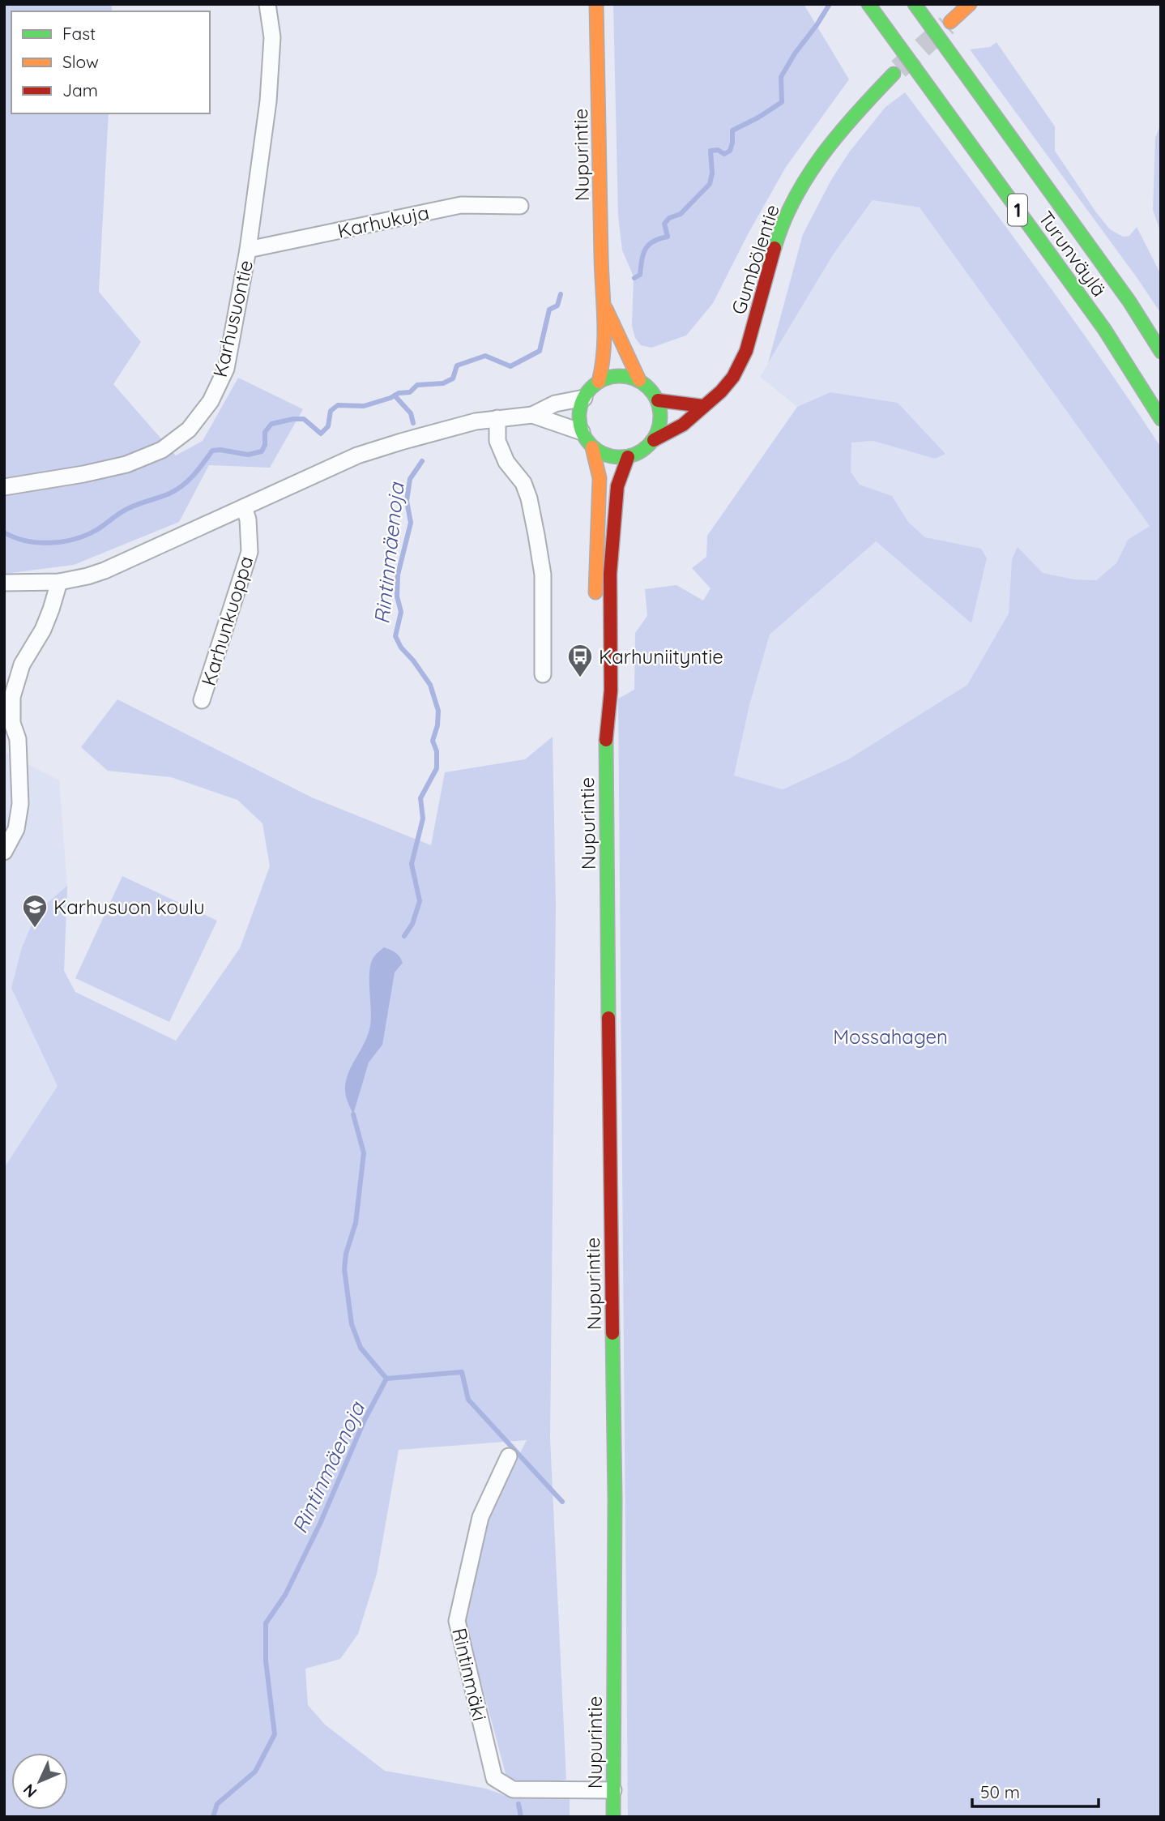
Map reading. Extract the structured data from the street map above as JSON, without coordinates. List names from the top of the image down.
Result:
{
  "streets": {
    "main road": [
      "Nupurintie",
      "1",
      "Turunväylä",
      "Gumbölentie"
    ],
    "street": [
      "Karhukuja",
      "Karhusuontie",
      "Karhunkuoppa",
      "Rintinmäki"
    ]
  },
  "crossings": [
    ["Nupurintie", "Gumbölentie"],
    ["Nupurintie", "Rintinmäki"],
    ["Karhukuja", "Karhusuontie"]
  ],
  "water": ["Rintinmäenoja"],
  "parks": ["Mossahagen"],
  "places": {
    "bus stop": ["Karhuniityntie"],
    "school or university": ["Karhusuon koulu"]
  },
  "legend": ["Fast", "Slow", "Jam"],
  "scale_bar": "50 m",
  "north": "bottom left"
}
